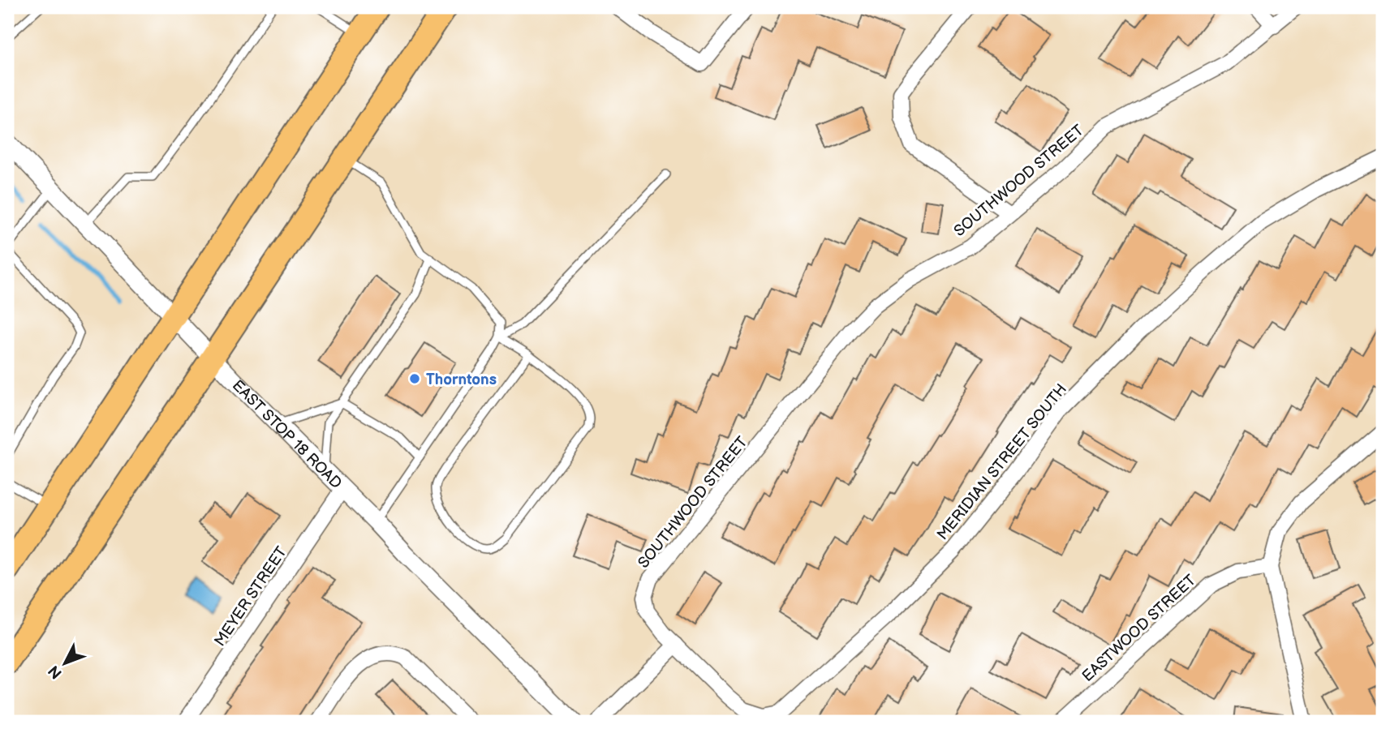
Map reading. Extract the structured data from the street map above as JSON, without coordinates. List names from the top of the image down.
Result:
{
  "streets": {
    "street": [
      "SOUTHWOOD STREET",
      "EAST STOP 18 ROAD",
      "MERIDIAN STREET SOUTH",
      "MEYER STREET",
      "EASTWOOD STREET"
    ]
  },
  "crossings": [
    ["SOUTHWOOD STREET", "MERIDIAN STREET SOUTH"],
    ["EAST STOP 18 ROAD", "MEYER STREET"]
  ],
  "places": ["Thorntons"],
  "north": "bottom left"
}
